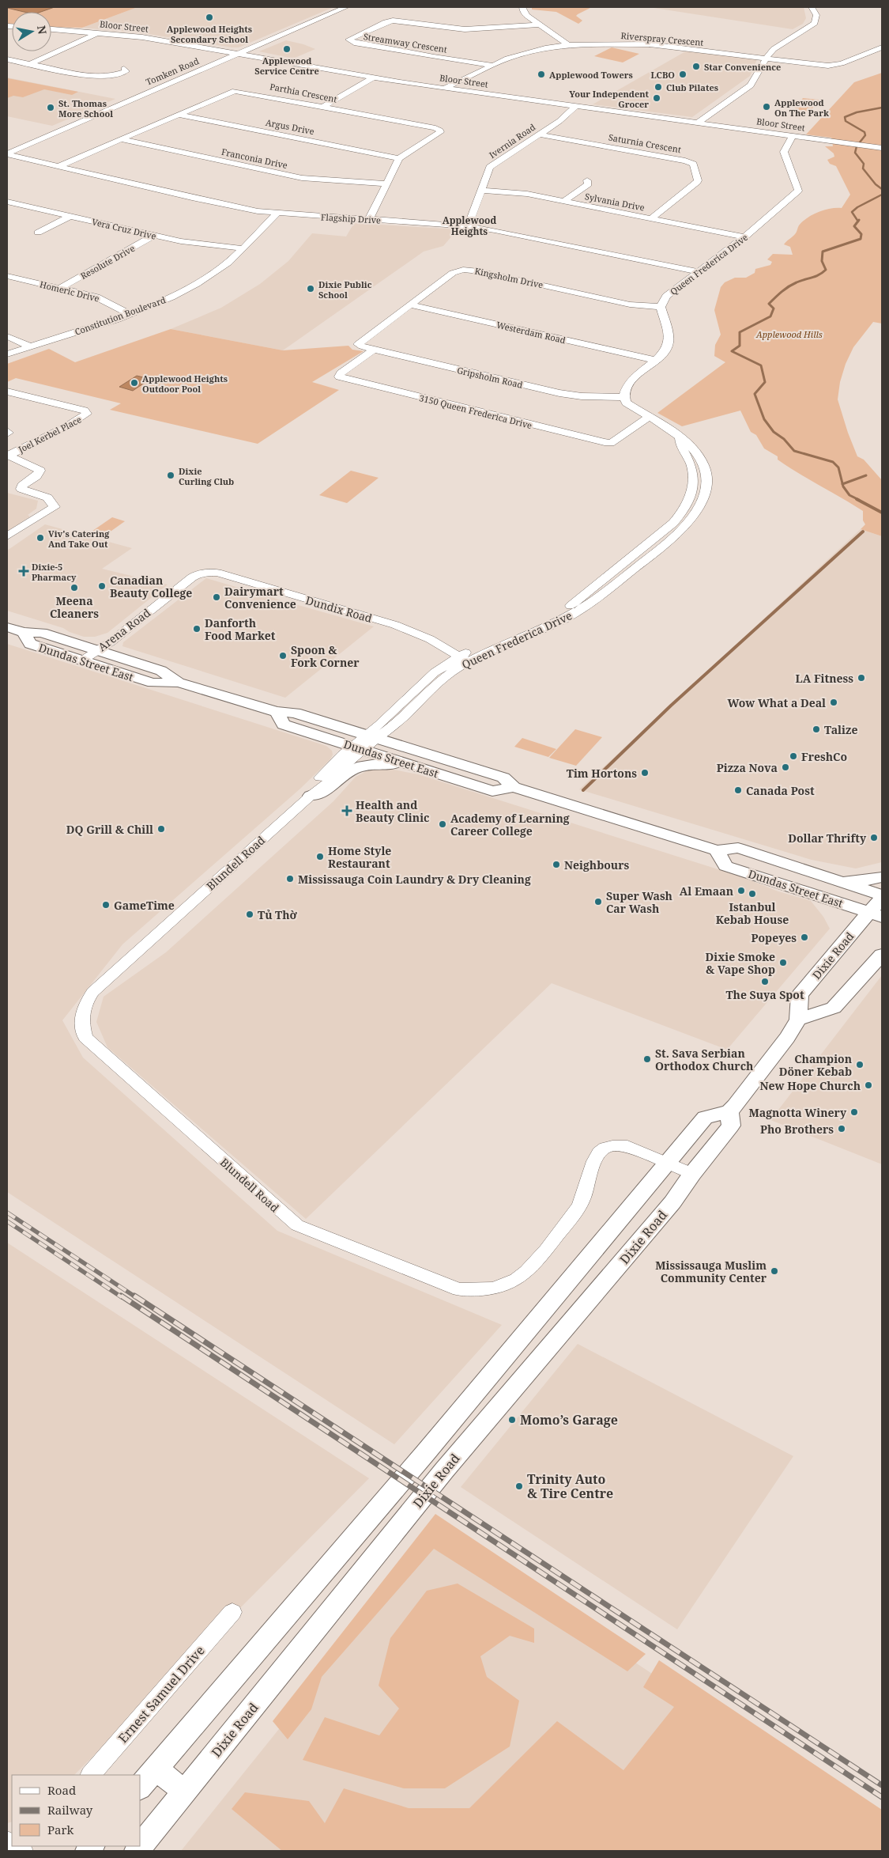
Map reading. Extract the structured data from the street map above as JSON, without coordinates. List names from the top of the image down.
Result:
{
  "streets": {
    "main road": ["Dundas Street East", "Dixie Road"],
    "street": [
      "Bloor Street",
      "Riverspray Crescent",
      "Streamway Crescent",
      "Tomken Road",
      "Parthia Crescent",
      "Argus Drive",
      "Ivernia Road",
      "Saturnia Crescent",
      "Franconia Drive",
      "Sylvania Drive",
      "Flagship Drive",
      "Vera Cruz Drive",
      "Resolute Drive",
      "Queen Frederica Drive",
      "Kingsholm Drive",
      "Homeric Drive",
      "Constitution Boulevard",
      "Westerdam Road",
      "Gripsholm Road",
      "3150 Queen Frederica Drive",
      "Joel Kerbel Place",
      "Dundix Road",
      "Arena Road",
      "Blundell Road",
      "Ernest Samuel Drive"
    ]
  },
  "crossings": [
    ["Bloor Street", "Riverspray Crescent"],
    ["Bloor Street", "Tomken Road"],
    ["Bloor Street", "Ivernia Road"],
    ["Bloor Street", "Queen Frederica Drive"],
    ["Riverspray Crescent", "Streamway Crescent"],
    ["Tomken Road", "Flagship Drive"],
    ["Parthia Crescent", "Argus Drive"],
    ["Parthia Crescent", "Franconia Drive"],
    ["Parthia Crescent", "Flagship Drive"],
    ["Ivernia Road", "Saturnia Crescent"],
    ["Ivernia Road", "Sylvania Drive"],
    ["Ivernia Road", "Flagship Drive"],
    ["Saturnia Crescent", "Sylvania Drive"],
    ["Sylvania Drive", "Queen Frederica Drive"],
    ["Flagship Drive", "Queen Frederica Drive"],
    ["Flagship Drive", "Constitution Boulevard"],
    ["Vera Cruz Drive", "Resolute Drive"],
    ["Vera Cruz Drive", "Constitution Boulevard"],
    ["Resolute Drive", "Homeric Drive"],
    ["Queen Frederica Drive", "Kingsholm Drive"],
    ["Queen Frederica Drive", "Gripsholm Road"],
    ["Queen Frederica Drive", "3150 Queen Frederica Drive"],
    ["Queen Frederica Drive", "Dundix Road"],
    ["Queen Frederica Drive", "Dundas Street East"],
    ["Queen Frederica Drive", "Blundell Road"],
    ["Kingsholm Drive", "Westerdam Road"],
    ["Kingsholm Drive", "Gripsholm Road"],
    ["Homeric Drive", "Constitution Boulevard"],
    ["Gripsholm Road", "3150 Queen Frederica Drive"],
    ["Dundix Road", "Arena Road"],
    ["Arena Road", "Dundas Street East"],
    ["Dundas Street East", "Blundell Road"],
    ["Dundas Street East", "Dixie Road"],
    ["Blundell Road", "Dixie Road"]
  ],
  "districts": ["Applewood Heights"],
  "parks": ["Applewood Hills"],
  "places": {
    "other": [
      "Applewood Heights Secondary School",
      "Applewood Service Centre",
      "Star Convenience",
      "Applewood Towers",
      "LCBO",
      "Club Pilates",
      "Your Independent Grocer",
      "Applewood On The Park",
      "St. Thomas More School",
      "Dixie Public School",
      "Applewood Heights Outdoor Pool",
      "Dixie Curling Club",
      "Viv's Catering And Take Out",
      "Canadian Beauty College",
      "Meena Cleaners",
      "Dairymart Convenience",
      "Danforth Food Market",
      "Spoon & Fork Corner",
      "LA Fitness",
      "Wow What a Deal",
      "Talize",
      "FreshCo",
      "Pizza Nova",
      "Tim Hortons",
      "Canada Post",
      "Academy of Learning Career College",
      "DQ Grill & Chill",
      "Dollar Thrifty",
      "Home Style Restaurant",
      "Neighbours",
      "Mississauga Coin Laundry & Dry Cleaning",
      "Al Emaan",
      "Istanbul Kebab House",
      "Super Wash Car Wash",
      "GameTime",
      "Tủ Thờ",
      "Popeyes",
      "Dixie Smoke & Vape Shop",
      "The Suya Spot",
      "St. Sava Serbian Orthodox Church",
      "Champion Döner Kebab",
      "New Hope Church",
      "Magnotta Winery",
      "Pho Brothers",
      "Mississauga Muslim Community Center",
      "Momo’s Garage",
      "Trinity Auto & Tire Centre"
    ],
    "health": ["Dixie-5 Pharmacy", "Health and Beauty Clinic"]
  },
  "legend": ["Road", "Railway", "Park"],
  "north": "right"
}
